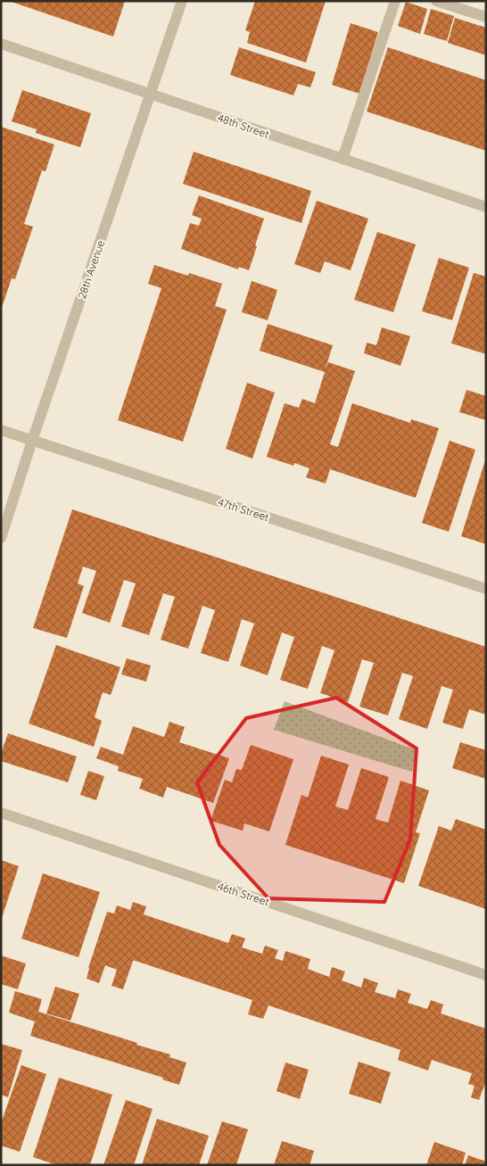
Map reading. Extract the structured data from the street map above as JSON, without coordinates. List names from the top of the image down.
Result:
{
  "streets": {
    "street": [
      "48th Street",
      "28th Avenue",
      "47th Street",
      "46th Street"
    ]
  },
  "crossings": [
    ["48th Street", "28th Avenue"],
    ["28th Avenue", "47th Street"]
  ]
}
